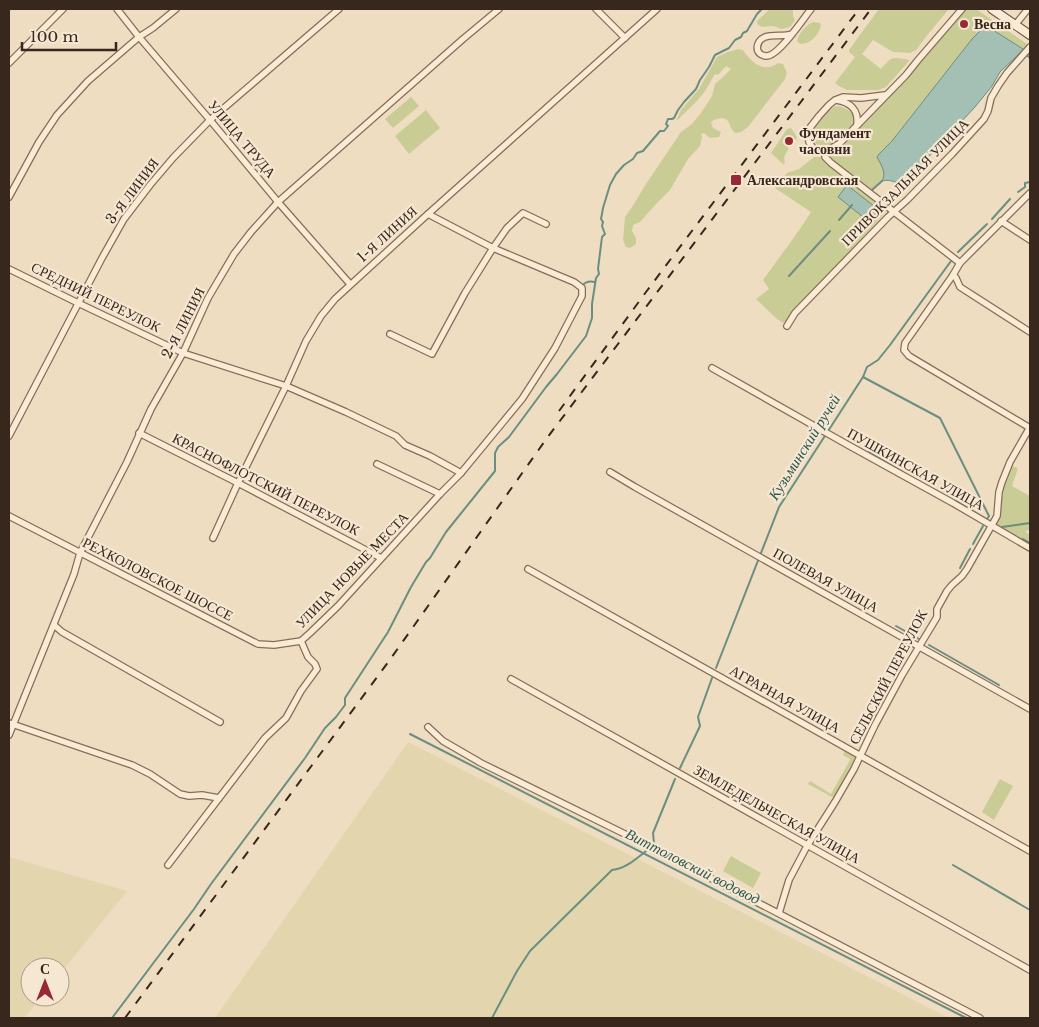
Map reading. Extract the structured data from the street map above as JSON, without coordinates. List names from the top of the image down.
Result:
{
  "streets": {
    "street": [
      "УЛИЦА ТРУДА",
      "ПРИВОКЗАЛЬНАЯ УЛИЦА",
      "3-Я ЛИНИЯ",
      "1-Я ЛИНИЯ",
      "СРЕДНИЙ ПЕРЕУЛОК",
      "2-Я ЛИНИЯ",
      "ПУШКИНСКАЯ УЛИЦА",
      "КРАСНОФЛОТСКИЙ ПЕРЕУЛОК",
      "УЛИЦА НОВЫЕ МЕСТА",
      "РЕХКОЛОВСКОЕ ШОССЕ",
      "ПОЛЕВАЯ УЛИЦА",
      "СЕЛЬСКИЙ ПЕРЕУЛОК",
      "АГРАРНАЯ УЛИЦА",
      "ЗЕМЛЕДЕЛЬЧЕСКАЯ УЛИЦА"
    ]
  },
  "crossings": [
    ["УЛИЦА ТРУДА", "3-Я ЛИНИЯ"],
    ["УЛИЦА ТРУДА", "1-Я ЛИНИЯ"],
    ["УЛИЦА ТРУДА", "2-Я ЛИНИЯ"],
    ["3-Я ЛИНИЯ", "СРЕДНИЙ ПЕРЕУЛОК"],
    ["1-Я ЛИНИЯ", "СРЕДНИЙ ПЕРЕУЛОК"],
    ["1-Я ЛИНИЯ", "КРАСНОФЛОТСКИЙ ПЕРЕУЛОК"],
    ["СРЕДНИЙ ПЕРЕУЛОК", "2-Я ЛИНИЯ"],
    ["СРЕДНИЙ ПЕРЕУЛОК", "УЛИЦА НОВЫЕ МЕСТА"],
    ["2-Я ЛИНИЯ", "КРАСНОФЛОТСКИЙ ПЕРЕУЛОК"],
    ["2-Я ЛИНИЯ", "РЕХКОЛОВСКОЕ ШОССЕ"],
    ["ПУШКИНСКАЯ УЛИЦА", "СЕЛЬСКИЙ ПЕРЕУЛОК"],
    ["КРАСНОФЛОТСКИЙ ПЕРЕУЛОК", "УЛИЦА НОВЫЕ МЕСТА"],
    ["УЛИЦА НОВЫЕ МЕСТА", "РЕХКОЛОВСКОЕ ШОССЕ"],
    ["ПОЛЕВАЯ УЛИЦА", "СЕЛЬСКИЙ ПЕРЕУЛОК"],
    ["СЕЛЬСКИЙ ПЕРЕУЛОК", "АГРАРНАЯ УЛИЦА"],
    ["СЕЛЬСКИЙ ПЕРЕУЛОК", "ЗЕМЛЕДЕЛЬЧЕСКАЯ УЛИЦА"]
  ],
  "water": ["Кузьминский ручей", "Виттоловский водовод"],
  "places": {
    "other": ["Весна", "Фундамент часовни"],
    "transit": ["Александровская"]
  },
  "scale_bar": "100 m",
  "north": "top"
}
